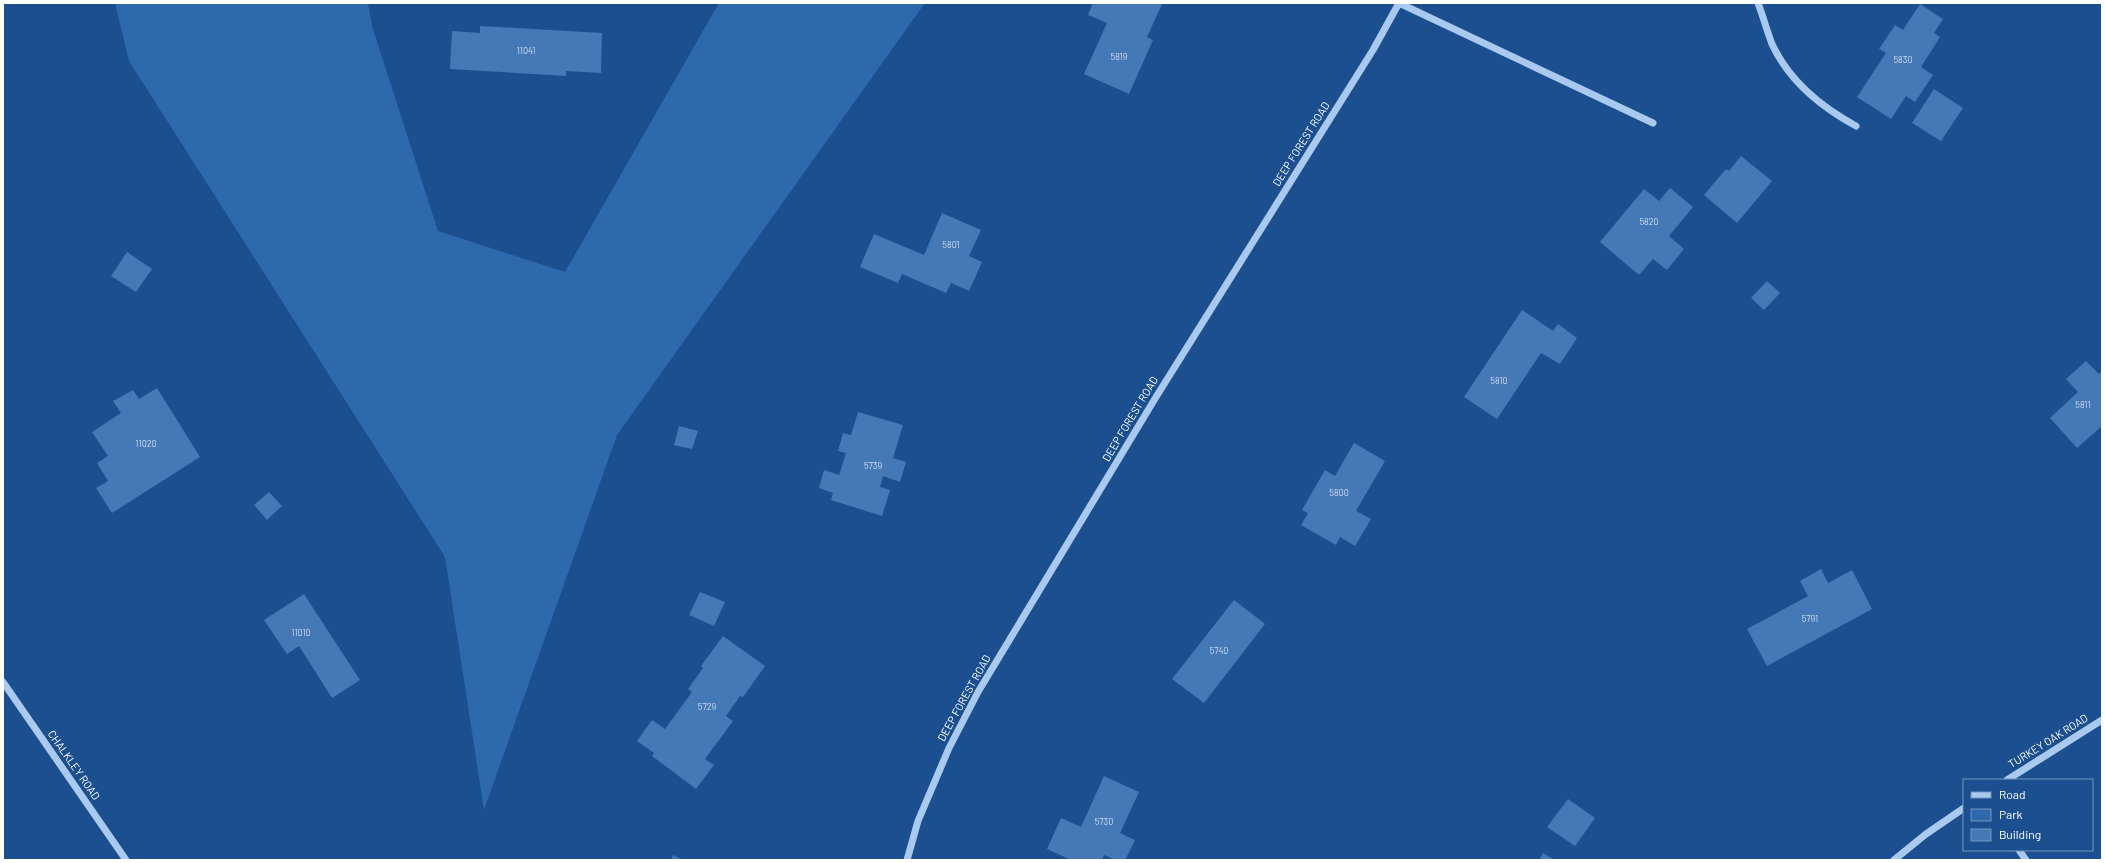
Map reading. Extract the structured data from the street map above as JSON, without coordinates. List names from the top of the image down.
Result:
{
  "streets": {
    "street": ["DEEP FOREST ROAD", "TURKEY OAK ROAD", "CHALKLEY ROAD"]
  },
  "house_numbers": [
    "11041",
    "5819",
    "5830",
    "5820",
    "5801",
    "5810",
    "5811",
    "11020",
    "5739",
    "5800",
    "5791",
    "11010",
    "5740",
    "5729",
    "5730"
  ],
  "legend": ["Road", "Park", "Building"]
}
